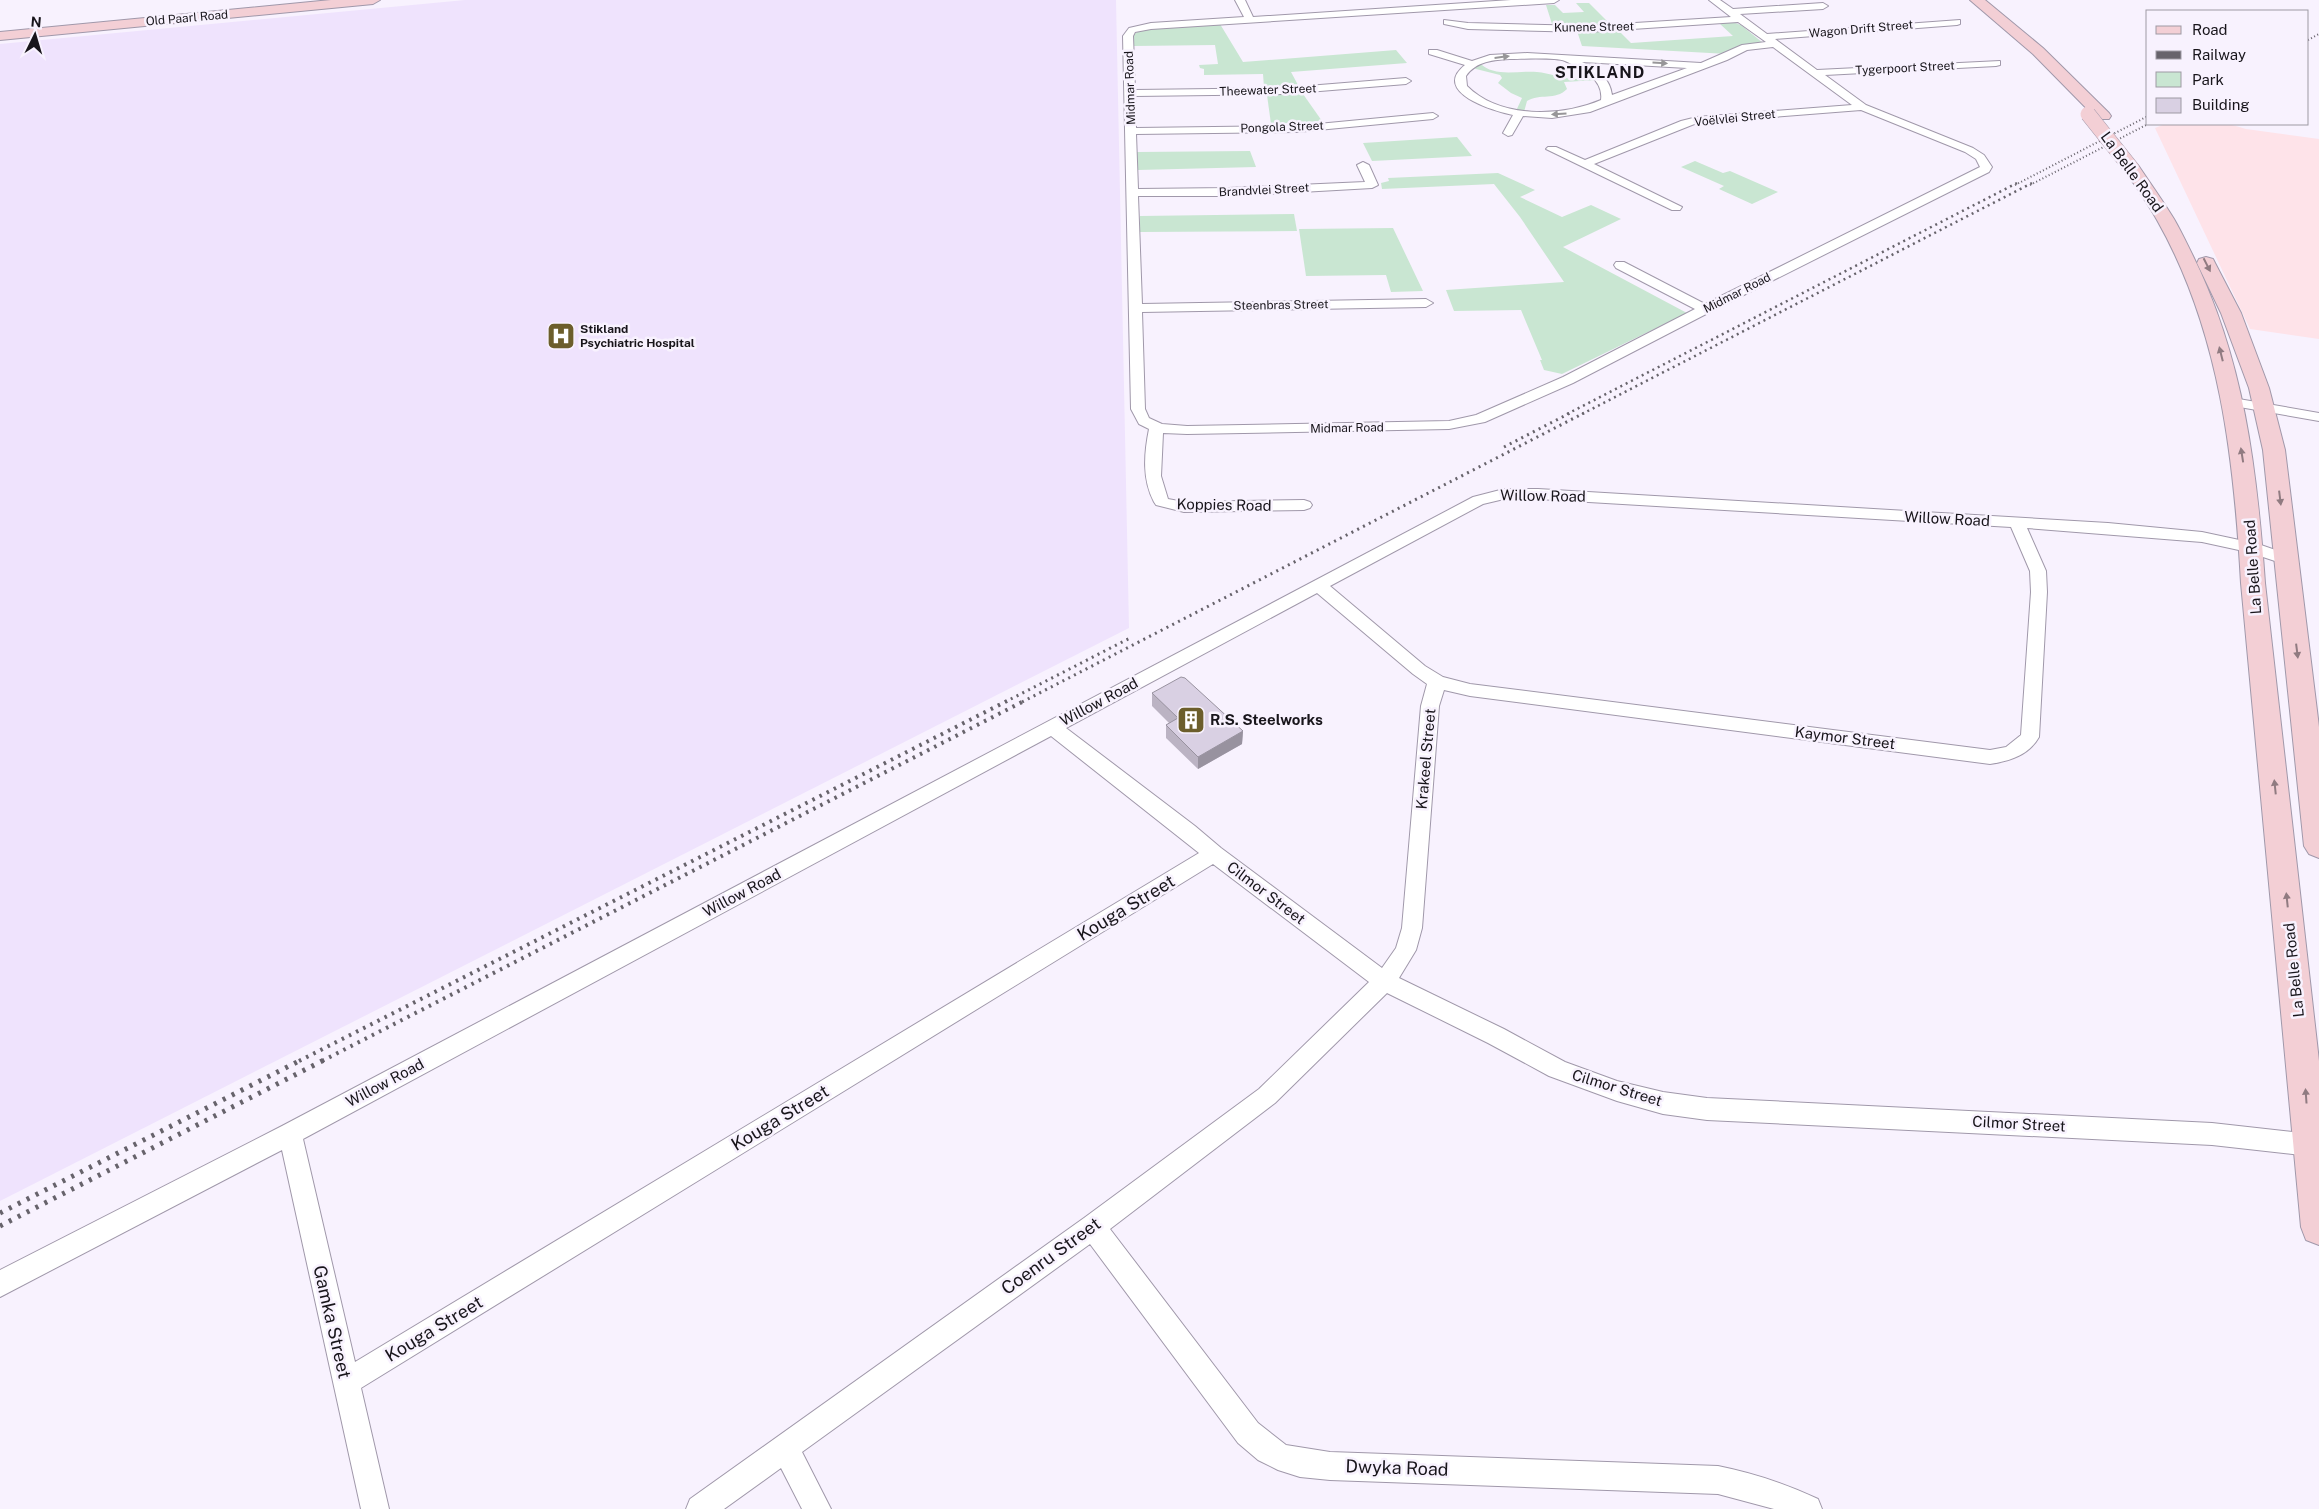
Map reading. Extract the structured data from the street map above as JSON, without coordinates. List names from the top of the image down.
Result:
{
  "streets": {
    "main road": ["Old Paarl Road", "La Belle Road"],
    "street": [
      "Kunene Street",
      "Wagon Drift Street",
      "Tygerpoort Street",
      "Midmar Road",
      "Theewater Street",
      "Voëlvlei Street",
      "Pongola Street",
      "Brandvlei Street",
      "Steenbras Street",
      "Willow Road",
      "Koppies Road",
      "Kaymor Street",
      "Krakeel Street",
      "Cilmor Street",
      "Kouga Street",
      "Coenru Street",
      "Gamka Street",
      "Dwyka Road"
    ]
  },
  "crossings": [
    ["Kunene Street", "Midmar Road"],
    ["Wagon Drift Street", "Midmar Road"],
    ["Tygerpoort Street", "Midmar Road"],
    ["Midmar Road", "Theewater Street"],
    ["Midmar Road", "Voëlvlei Street"],
    ["Midmar Road", "Pongola Street"],
    ["Midmar Road", "Brandvlei Street"],
    ["Midmar Road", "Steenbras Street"],
    ["Midmar Road", "Koppies Road"],
    ["La Belle Road", "Willow Road"],
    ["La Belle Road", "Cilmor Street"],
    ["Willow Road", "Kaymor Street"],
    ["Willow Road", "Cilmor Street"],
    ["Willow Road", "Gamka Street"],
    ["Kaymor Street", "Krakeel Street"],
    ["Krakeel Street", "Cilmor Street"],
    ["Krakeel Street", "Coenru Street"],
    ["Cilmor Street", "Kouga Street"],
    ["Cilmor Street", "Coenru Street"],
    ["Kouga Street", "Gamka Street"],
    ["Coenru Street", "Dwyka Road"]
  ],
  "districts": ["STIKLAND"],
  "places": {
    "hospital": ["Stikland Psychiatric Hospital"],
    "building": ["R.S. Steelworks"]
  },
  "legend": [
    "Road",
    "Railway",
    "Park",
    "Building"
  ],
  "north": "top"
}
